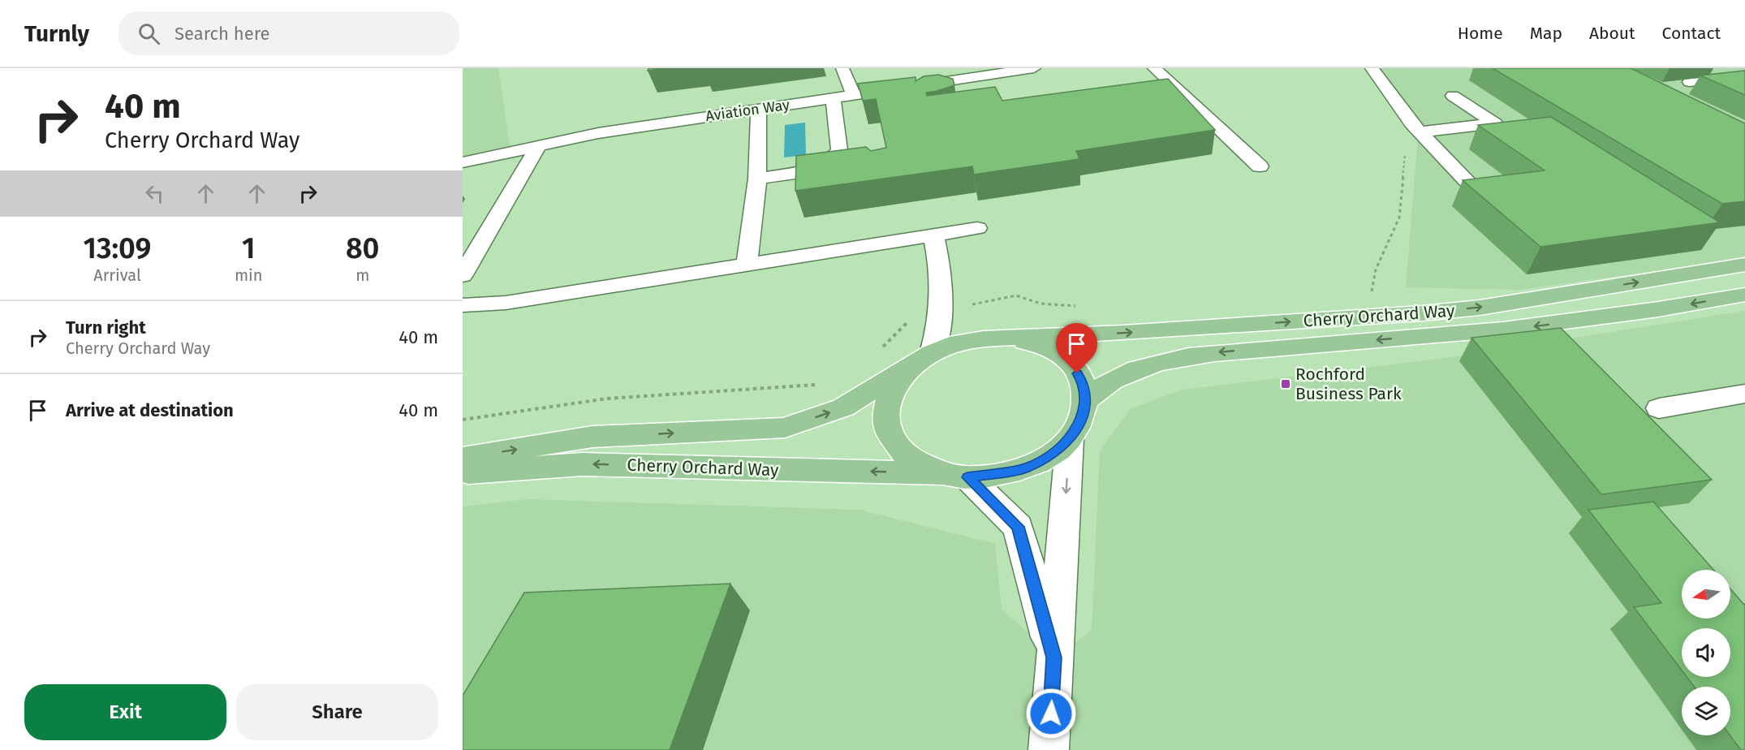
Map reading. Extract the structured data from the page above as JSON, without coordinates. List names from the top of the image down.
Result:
{
  "streets": {
    "main road": ["Cherry Orchard Way"],
    "street": ["Aviation Way"]
  },
  "places": {
    "transit": ["Rochford Business Park"]
  },
  "north": "left",
  "page": {
    "header": "Turnly",
    "search": "Search here",
    "nav": [
      "Home",
      "Map",
      "About",
      "Contact"
    ],
    "turn": ["40 m", "Cherry Orchard Way"],
    "eta": [
      "13:09",
      "Arrival",
      "1",
      "min",
      "80",
      "m"
    ],
    "list": [
      {
        "name": "Turn right",
        "note": "Cherry Orchard Way",
        "value": "40 m"
      },
      {
        "name": "Arrive at destination",
        "value": "40 m"
      }
    ],
    "buttons": ["Exit", "Share"]
  }
}
